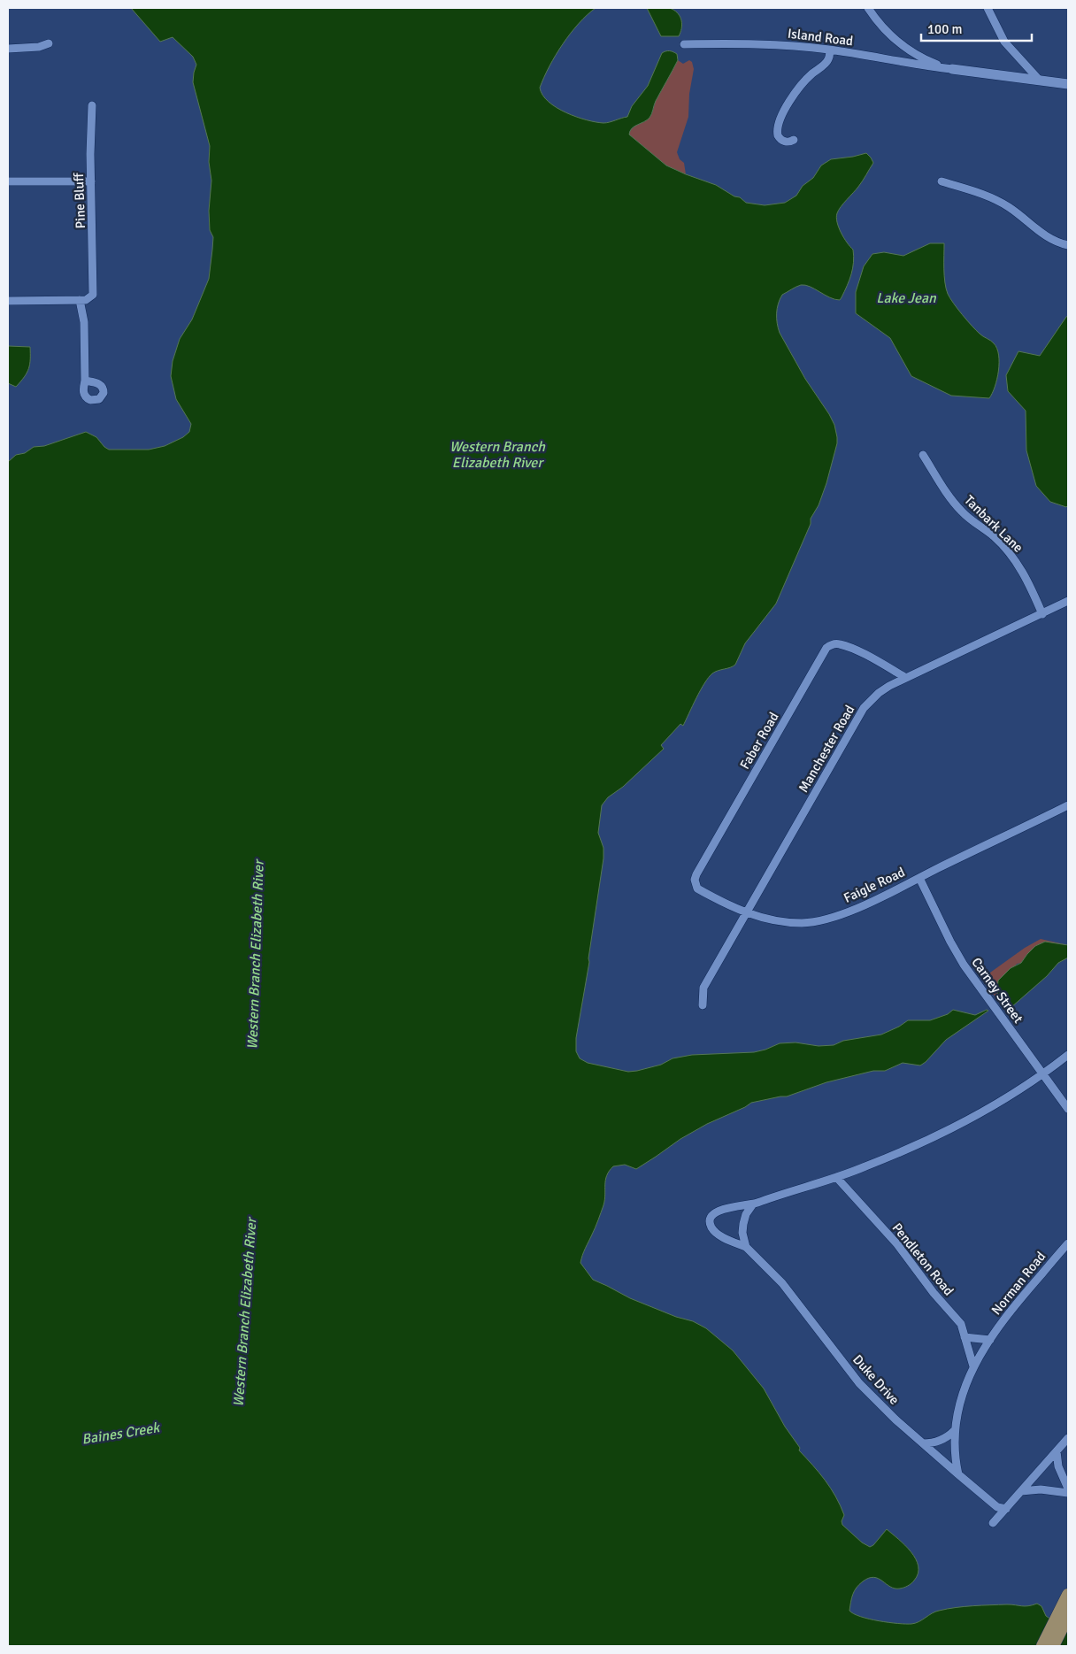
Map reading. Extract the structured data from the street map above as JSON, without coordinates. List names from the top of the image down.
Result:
{
  "streets": {
    "street": [
      "Island Road",
      "Pine Bluff",
      "Tanbark Lane",
      "Faber Road",
      "Manchester Road",
      "Faigle Road",
      "Carney Street",
      "Pendleton Road",
      "Norman Road",
      "Duke Drive"
    ]
  },
  "crossings": [
    ["Tanbark Lane", "Manchester Road"],
    ["Faber Road", "Manchester Road"],
    ["Faber Road", "Faigle Road"],
    ["Manchester Road", "Faigle Road"],
    ["Faigle Road", "Carney Street"],
    ["Carney Street", "Duke Drive"],
    ["Pendleton Road", "Norman Road"],
    ["Pendleton Road", "Duke Drive"],
    ["Norman Road", "Duke Drive"]
  ],
  "water": ["Lake Jean", "Western Branch Elizabeth River", "Baines Creek"],
  "scale_bar": "100 m"
}
